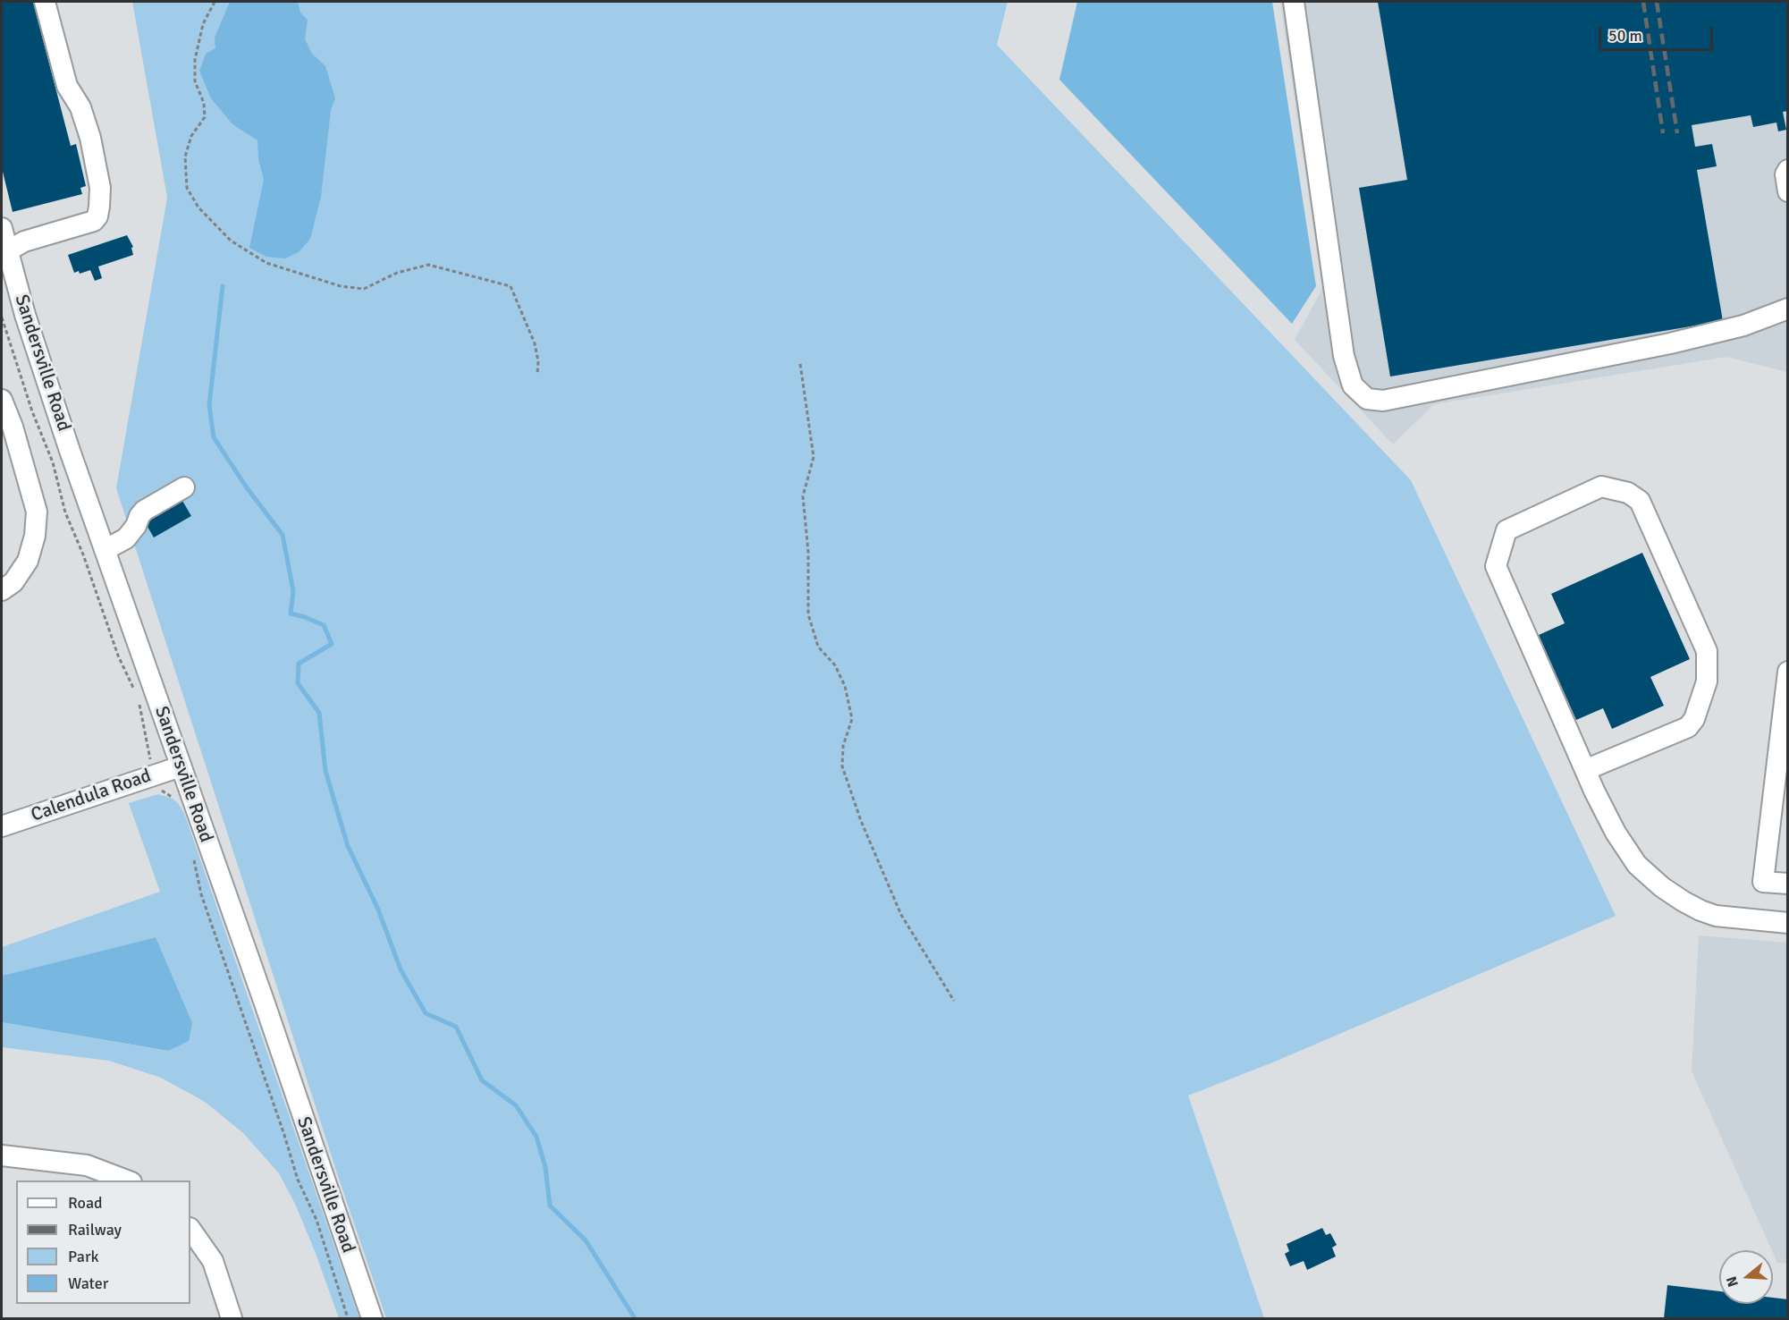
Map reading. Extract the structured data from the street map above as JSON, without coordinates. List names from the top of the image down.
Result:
{
  "streets": {
    "street": ["Sandersville Road", "Calendula Road"]
  },
  "crossings": [
    ["Sandersville Road", "Calendula Road"]
  ],
  "legend": [
    "Road",
    "Railway",
    "Park",
    "Water"
  ],
  "scale_bar": "50 m",
  "north": "left"
}
